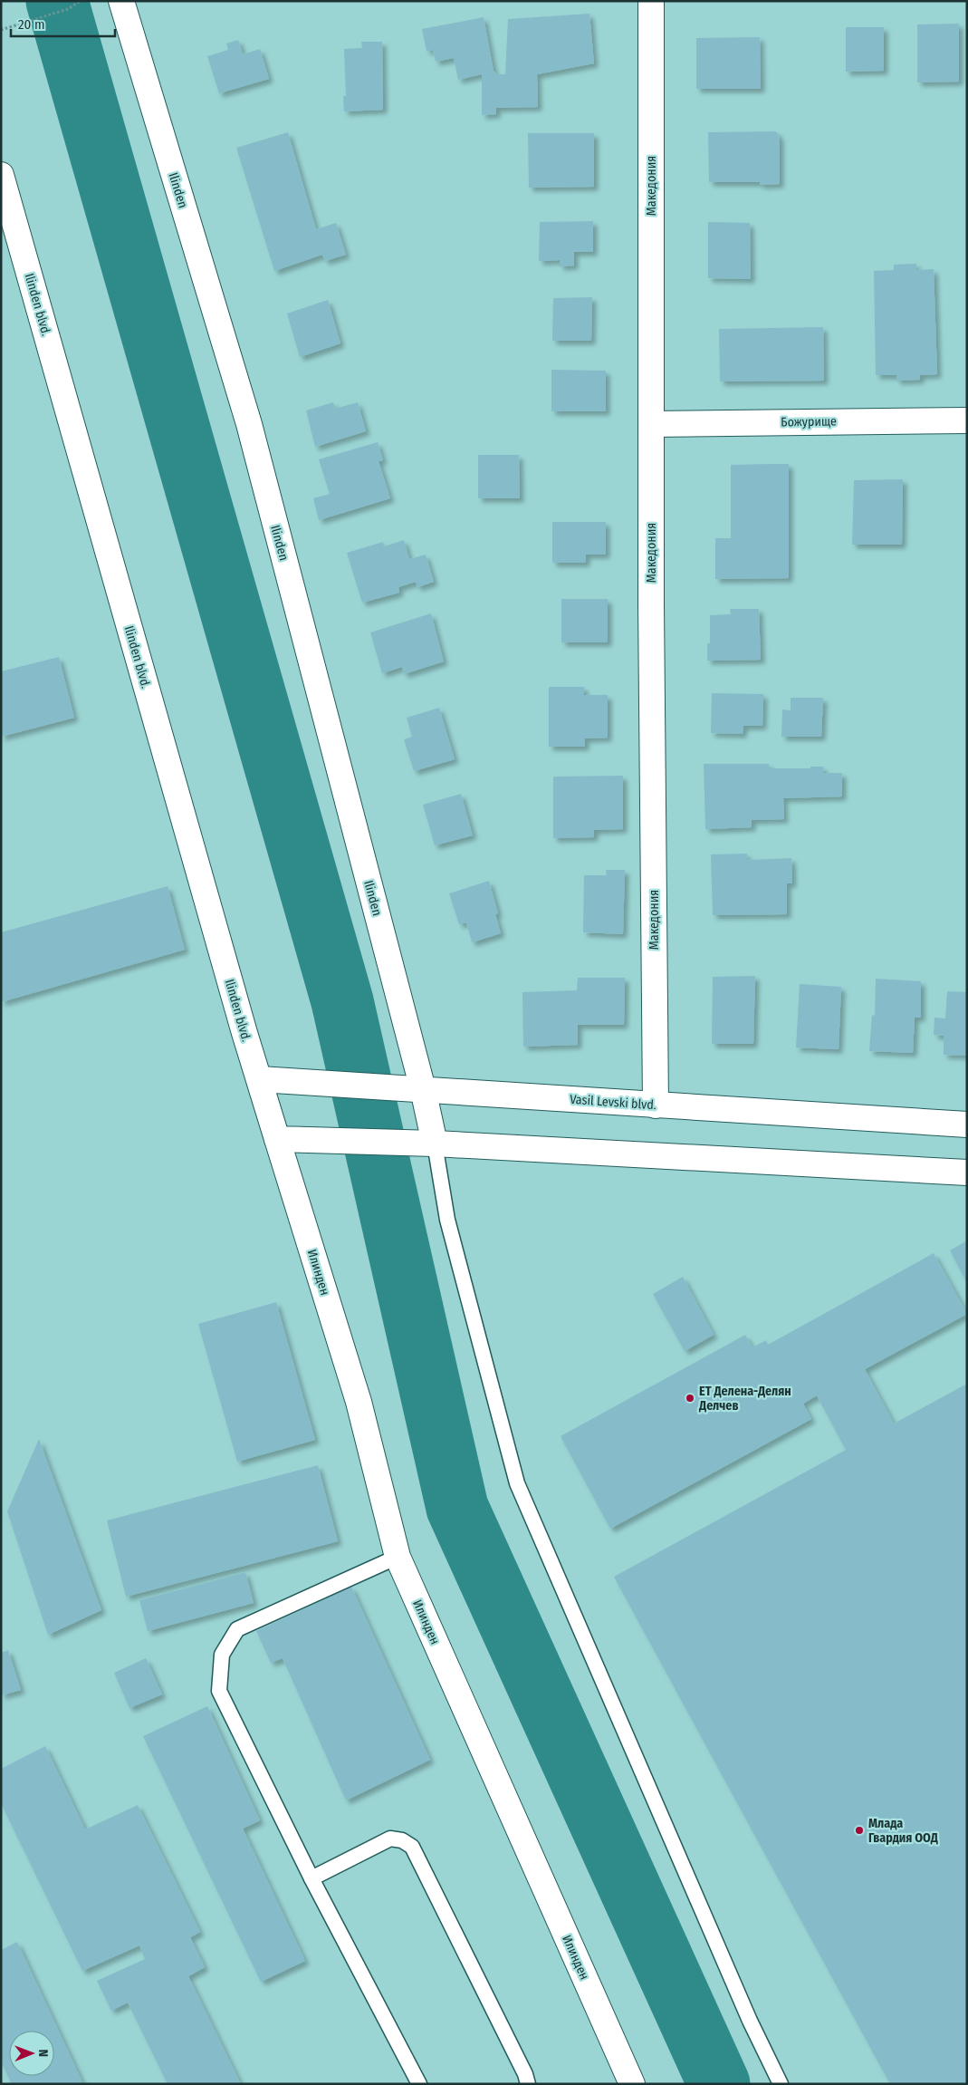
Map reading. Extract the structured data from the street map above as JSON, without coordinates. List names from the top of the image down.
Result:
{
  "streets": {
    "main road": [
      "Македония",
      "Ilinden",
      "Ilinden blvd.",
      "Божурище",
      "Vasil Levski blvd.",
      "Илинден"
    ]
  },
  "crossings": [
    ["Македония", "Божурище"],
    ["Македония", "Vasil Levski blvd."],
    ["Ilinden", "Vasil Levski blvd."],
    ["Ilinden blvd.", "Vasil Levski blvd."],
    ["Ilinden blvd.", "Илинден"]
  ],
  "places": ["ЕТ Делена-Делян Делчев", "Млада Гвардия ООД"],
  "scale_bar": "20 m",
  "north": "right"
}
